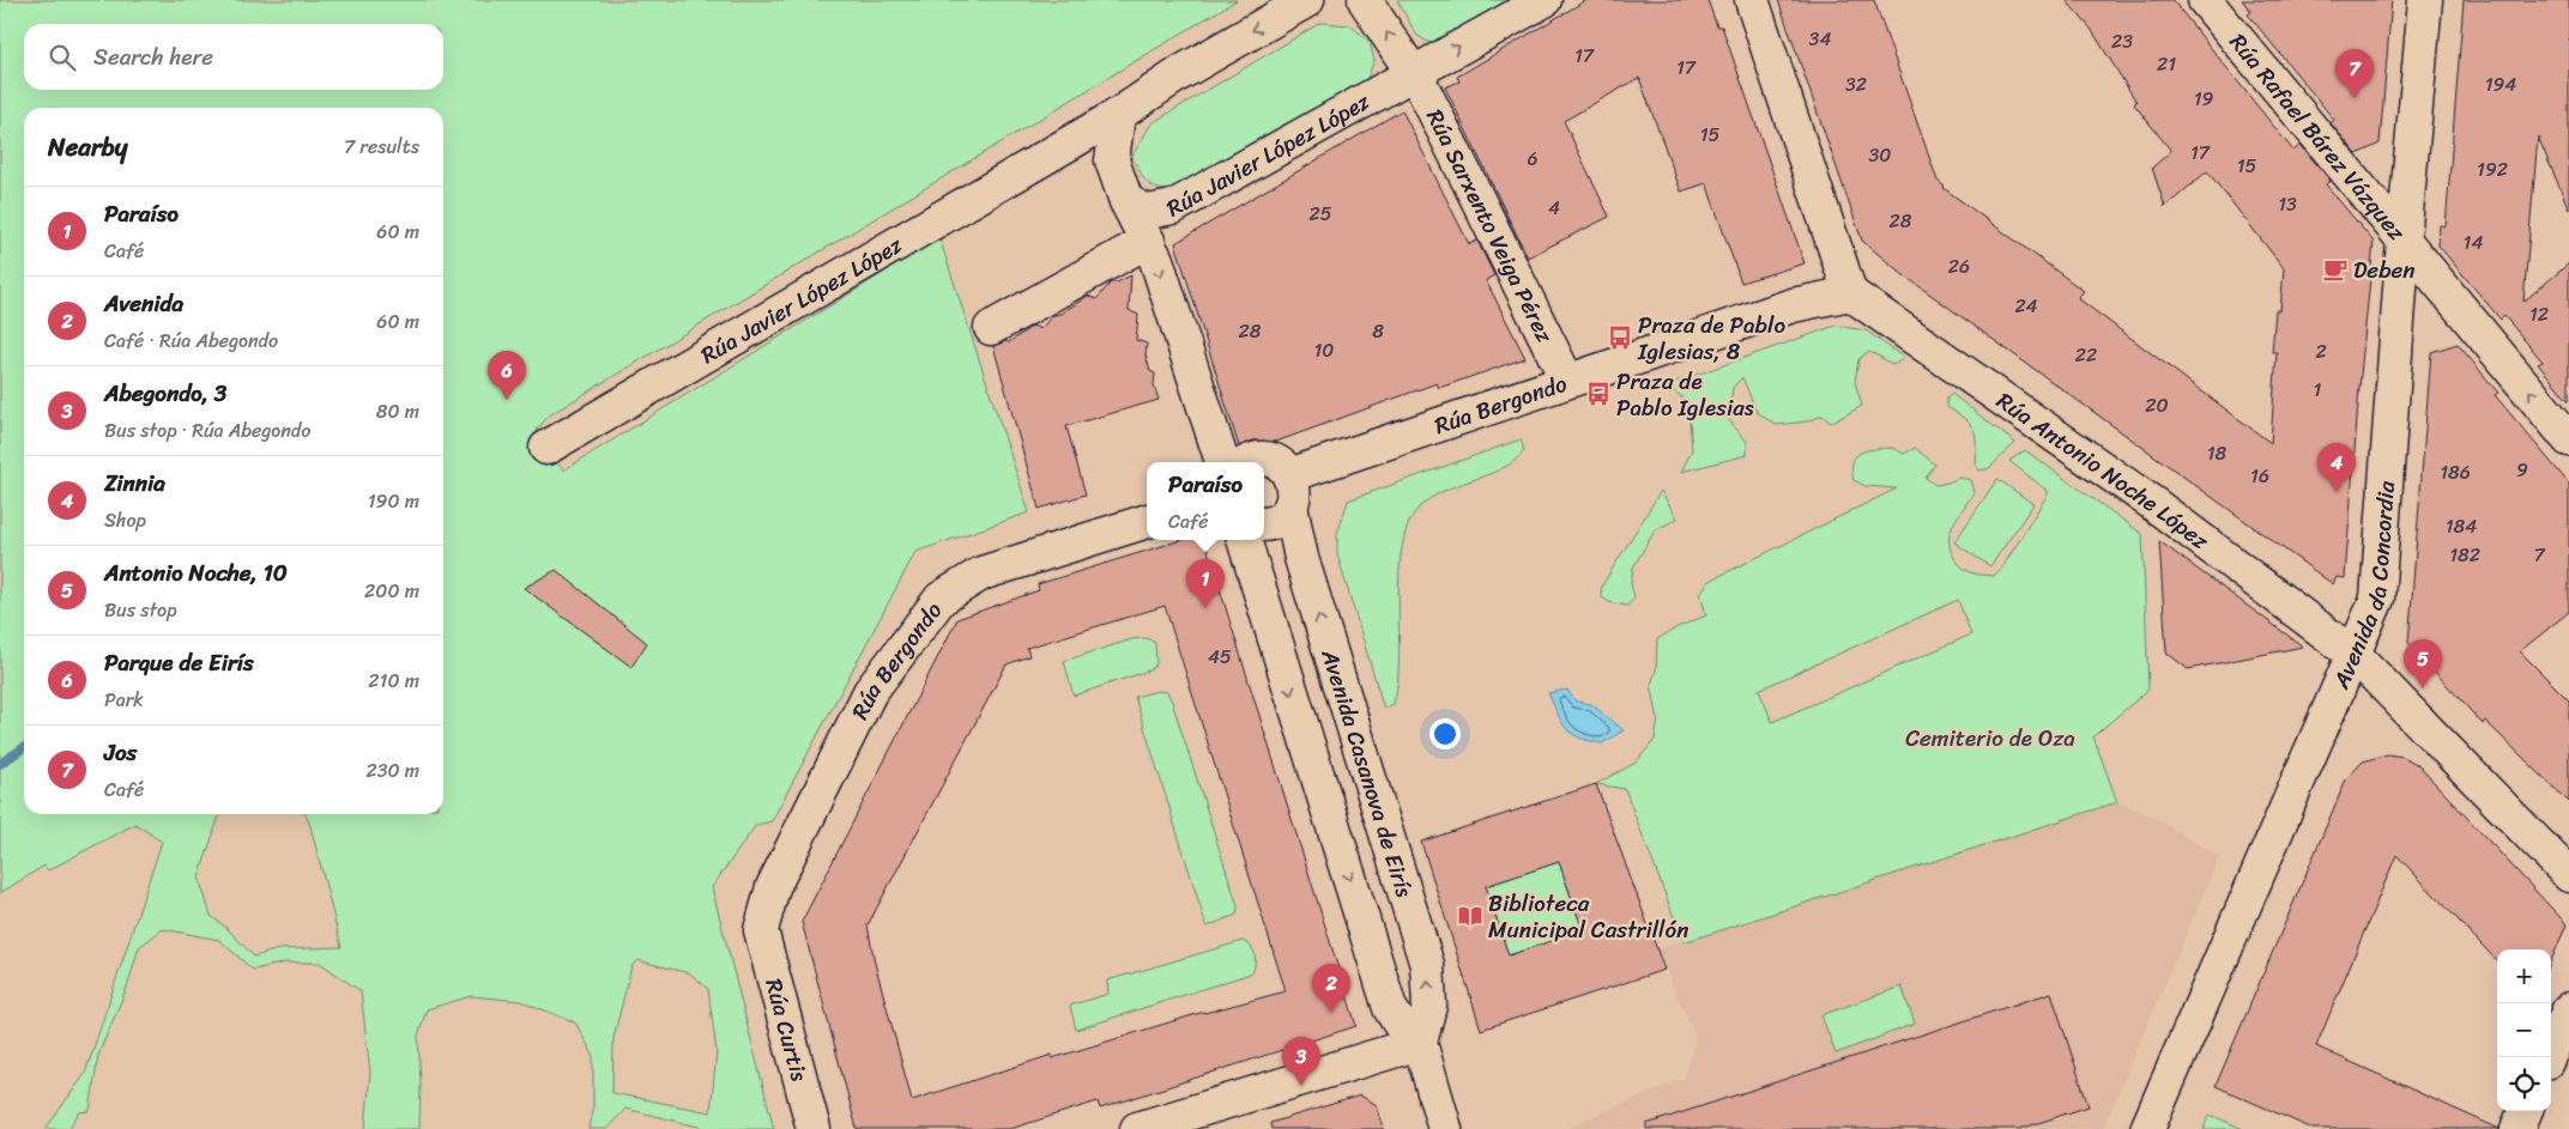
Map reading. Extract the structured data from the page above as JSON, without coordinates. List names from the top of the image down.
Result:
{
  "streets": {
    "street": [
      "Rúa Rafael Bárez Vázquez",
      "Rúa Javier López López",
      "Rúa Sarxento Veiga Pérez",
      "Rúa Bergondo",
      "Rúa Antonio Noche López",
      "Avenida da Concordia",
      "Avenida Casanova de Eirís",
      "Rúa Curtis"
    ]
  },
  "crossings": [
    ["Rúa Rafael Bárez Vázquez", "Avenida da Concordia"],
    ["Rúa Javier López López", "Rúa Sarxento Veiga Pérez"],
    ["Rúa Sarxento Veiga Pérez", "Rúa Bergondo"],
    ["Rúa Bergondo", "Rúa Antonio Noche López"],
    ["Rúa Bergondo", "Avenida Casanova de Eirís"],
    ["Rúa Bergondo", "Rúa Curtis"],
    ["Rúa Antonio Noche López", "Avenida da Concordia"]
  ],
  "one_way": ["Rúa Rafael Bárez Vázquez"],
  "parks": ["Cemiterio de Oza"],
  "places": {
    "cafe": ["Deben"],
    "bus stop": ["Praza de Pablo Iglesias, 8", "Praza de Pablo Iglesias"],
    "library": ["Biblioteca Municipal Castrillón"]
  },
  "house_numbers": [
    "34",
    "23",
    "17",
    "21",
    "17",
    "32",
    "194",
    "19",
    "15",
    "17",
    "30",
    "6",
    "15",
    "192",
    "13",
    "4",
    "25",
    "28",
    "14",
    "26",
    "24",
    "12",
    "28",
    "8",
    "10",
    "2",
    "22",
    "1",
    "20",
    "18",
    "9",
    "186",
    "16",
    "184",
    "182",
    "7",
    "45"
  ],
  "page": {
    "search": "Search here",
    "pins": [
      "7",
      "6",
      "4",
      "1",
      "5",
      "2",
      "3"
    ],
    "heading": ["Nearby", "7 results"],
    "list": [
      {
        "mark": "1",
        "name": "Paraíso",
        "note": "Café",
        "value": "60 m"
      },
      {
        "mark": "2",
        "name": "Avenida",
        "note": "Café · Rúa Abegondo",
        "value": "60 m"
      },
      {
        "mark": "3",
        "name": "Abegondo, 3",
        "note": "Bus stop · Rúa Abegondo",
        "value": "80 m"
      },
      {
        "mark": "4",
        "name": "Zinnia",
        "note": "Shop",
        "value": "190 m"
      },
      {
        "mark": "5",
        "name": "Antonio Noche, 10",
        "note": "Bus stop",
        "value": "200 m"
      },
      {
        "mark": "6",
        "name": "Parque de Eirís",
        "note": "Park",
        "value": "210 m"
      },
      {
        "mark": "7",
        "name": "Jos",
        "note": "Café",
        "value": "230 m"
      }
    ],
    "popup": ["Paraíso", "Café"],
    "map_buttons": ["+", "−"]
  }
}
